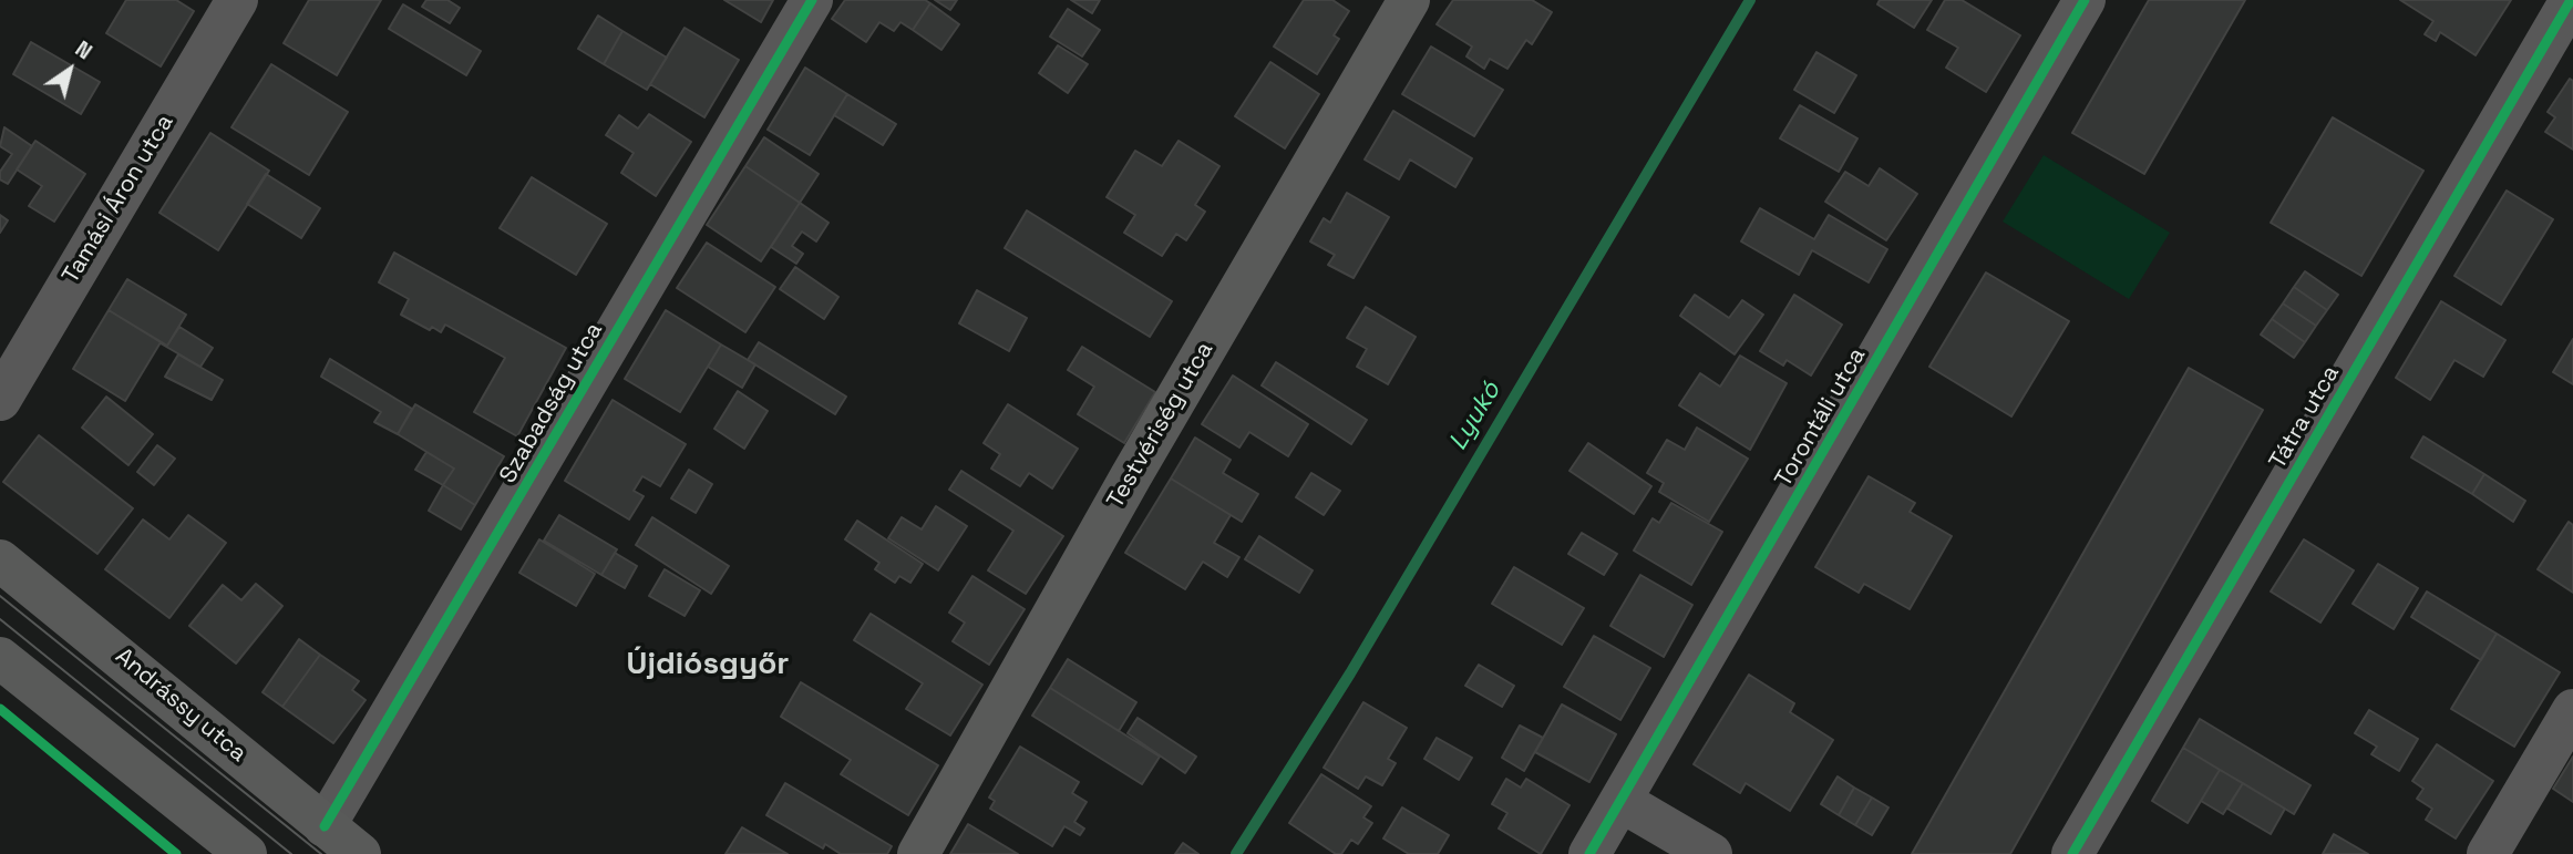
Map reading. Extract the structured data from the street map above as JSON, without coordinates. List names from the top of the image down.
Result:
{
  "streets": {
    "main road": ["Testvériség utca", "Andrássy utca"],
    "street": [
      "Tamási Áron utca",
      "Szabadság utca",
      "Torontáli utca",
      "Tátra utca"
    ]
  },
  "crossings": [
    ["Szabadság utca", "Andrássy utca"]
  ],
  "districts": ["Újdiósgyőr"],
  "water": ["Lyukó"],
  "north": "top right"
}
